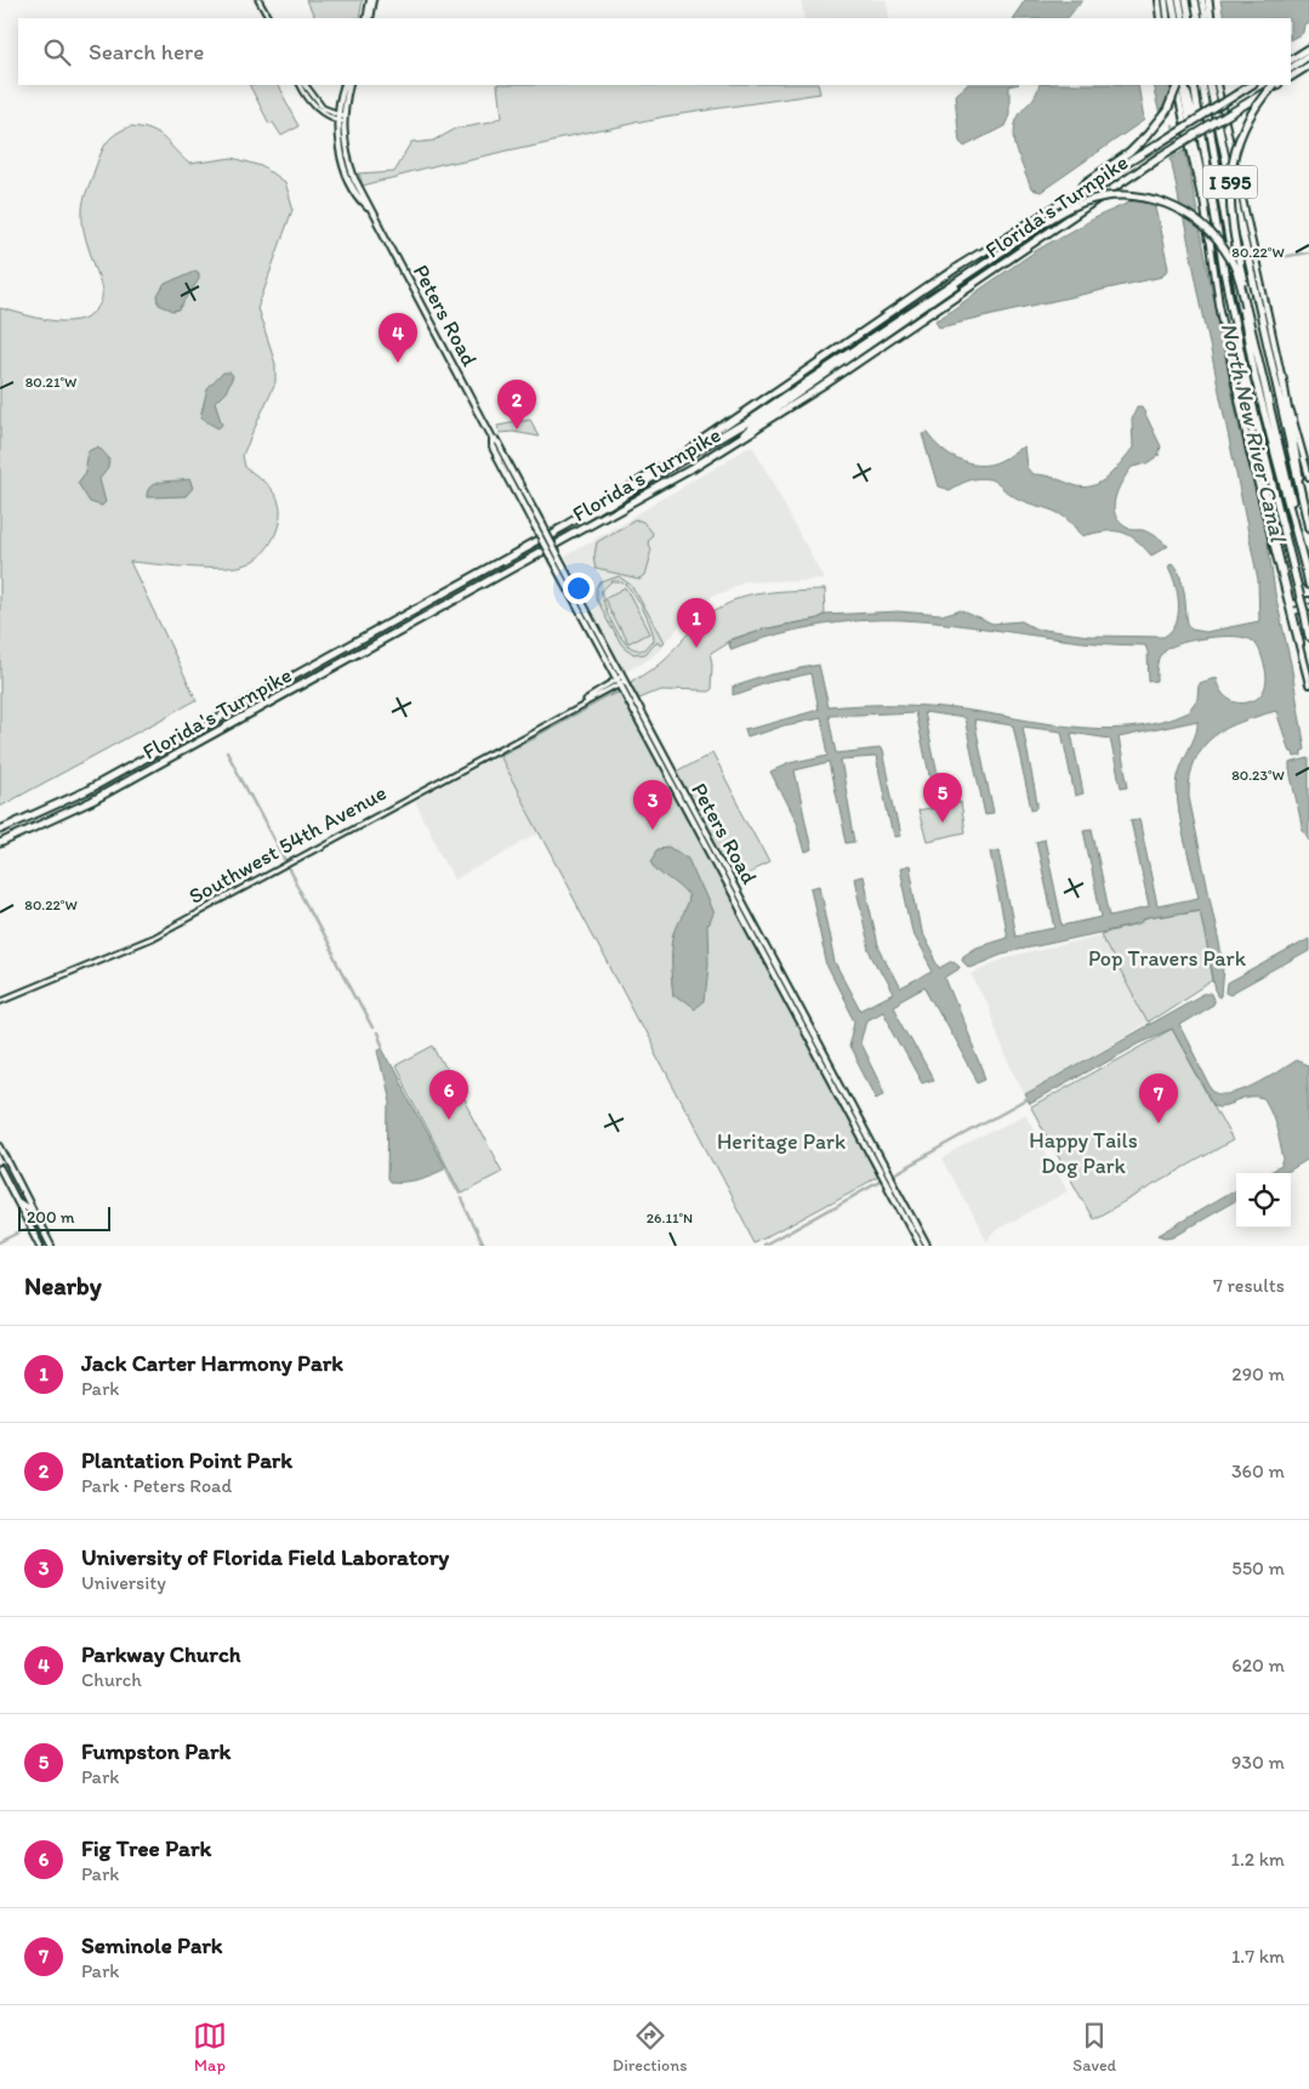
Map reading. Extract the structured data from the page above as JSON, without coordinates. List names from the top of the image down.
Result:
{
  "streets": {
    "highway": ["I 595", "Florida's Turnpike"],
    "main road": ["Peters Road"],
    "street": ["Southwest 54th Avenue"]
  },
  "crossings": [
    ["Peters Road", "Southwest 54th Avenue"]
  ],
  "water": ["North New River Canal"],
  "parks": ["Pop Travers Park", "Happy Tails Dog Park", "Heritage Park"],
  "scale_bar": "200 m",
  "page": {
    "search": "Search here",
    "pins": [
      "4",
      "2",
      "1",
      "5",
      "3",
      "6",
      "7"
    ],
    "scale": "200 m",
    "heading": ["Nearby", "7 results"],
    "list": [
      {
        "mark": "1",
        "name": "Jack Carter Harmony Park",
        "note": "Park",
        "value": "290 m"
      },
      {
        "mark": "2",
        "name": "Plantation Point Park",
        "note": "Park · Peters Road",
        "value": "360 m"
      },
      {
        "mark": "3",
        "name": "University of Florida Field Laboratory",
        "note": "University",
        "value": "550 m"
      },
      {
        "mark": "4",
        "name": "Parkway Church",
        "note": "Church",
        "value": "620 m"
      },
      {
        "mark": "5",
        "name": "Fumpston Park",
        "note": "Park",
        "value": "930 m"
      },
      {
        "mark": "6",
        "name": "Fig Tree Park",
        "note": "Park",
        "value": "1.2 km"
      },
      {
        "mark": "7",
        "name": "Seminole Park",
        "note": "Park",
        "value": "1.7 km"
      }
    ],
    "nav": ["Map", "Directions", "Saved"]
  },
  "coordinates": [
    "80.22°W",
    "80.21°W",
    "80.23°W",
    "26.11°N"
  ]
}
